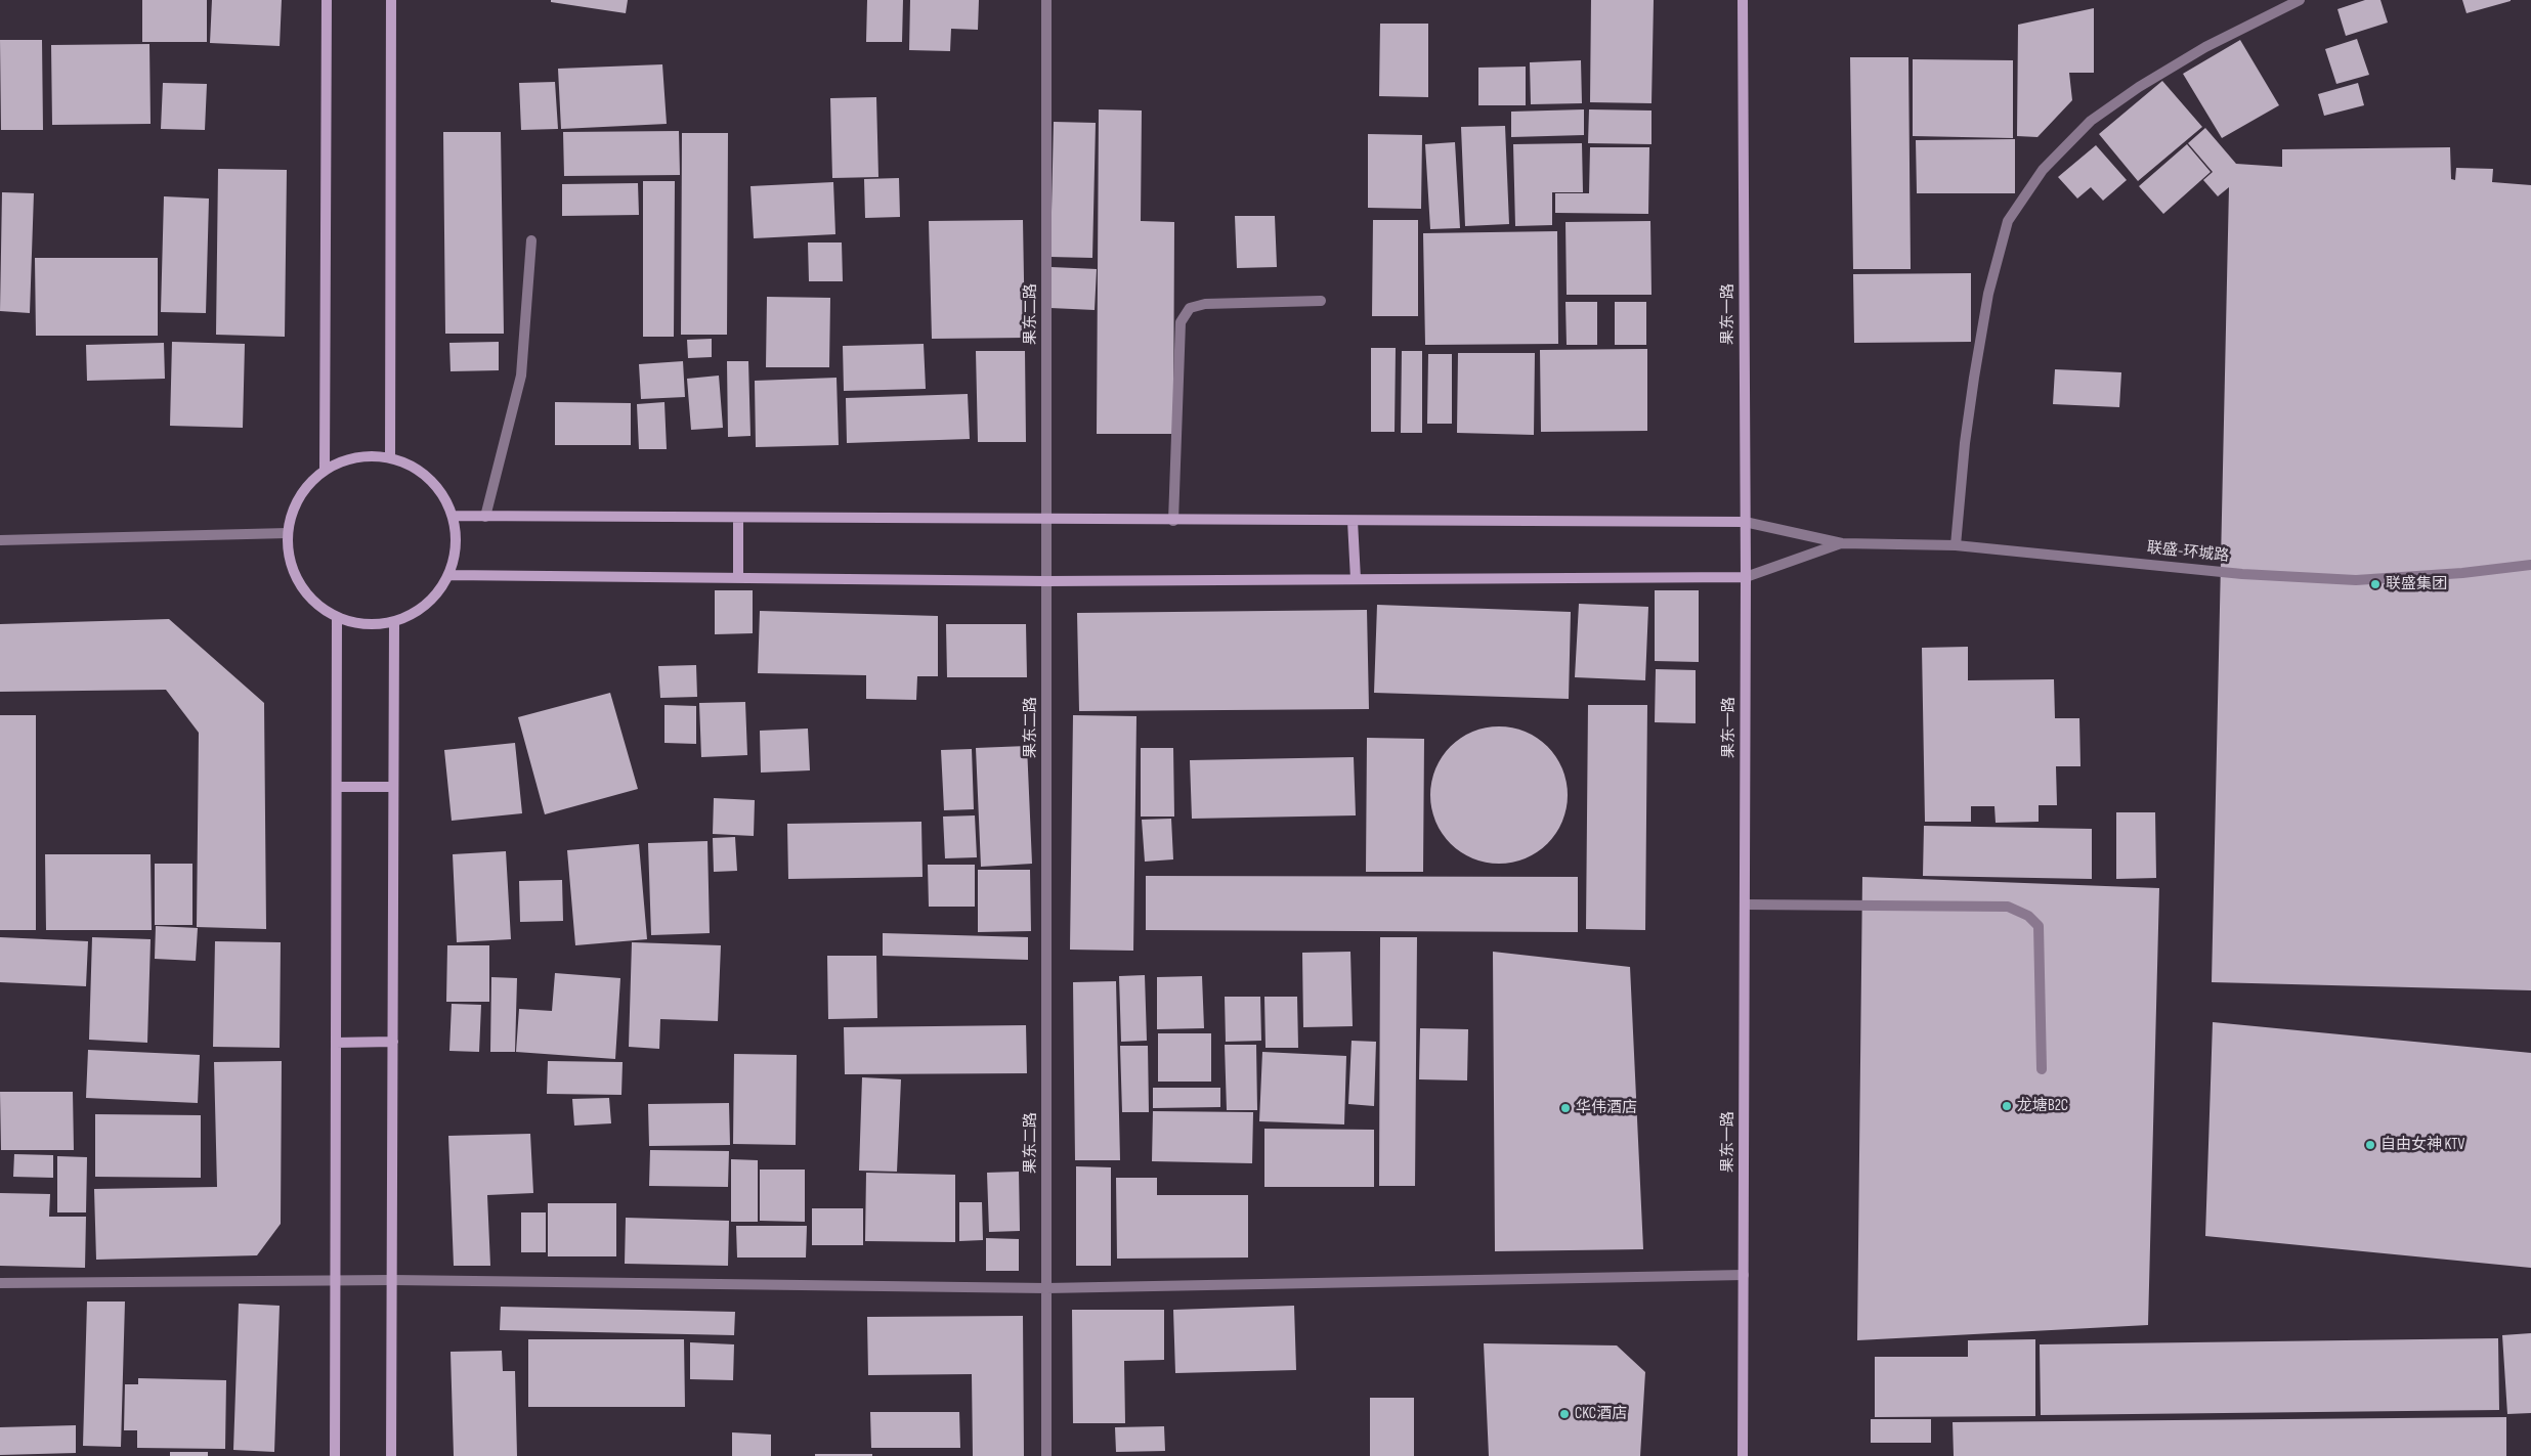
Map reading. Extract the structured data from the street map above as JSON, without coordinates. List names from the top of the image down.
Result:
{
  "streets": {
    "street": ["果东二路", "果东一路", "联盛-环城路"]
  },
  "places": [
    "联盛集团",
    "龙塘B2C",
    "华伟酒店",
    "自由女神 KTV",
    "CKC酒店"
  ]
}
